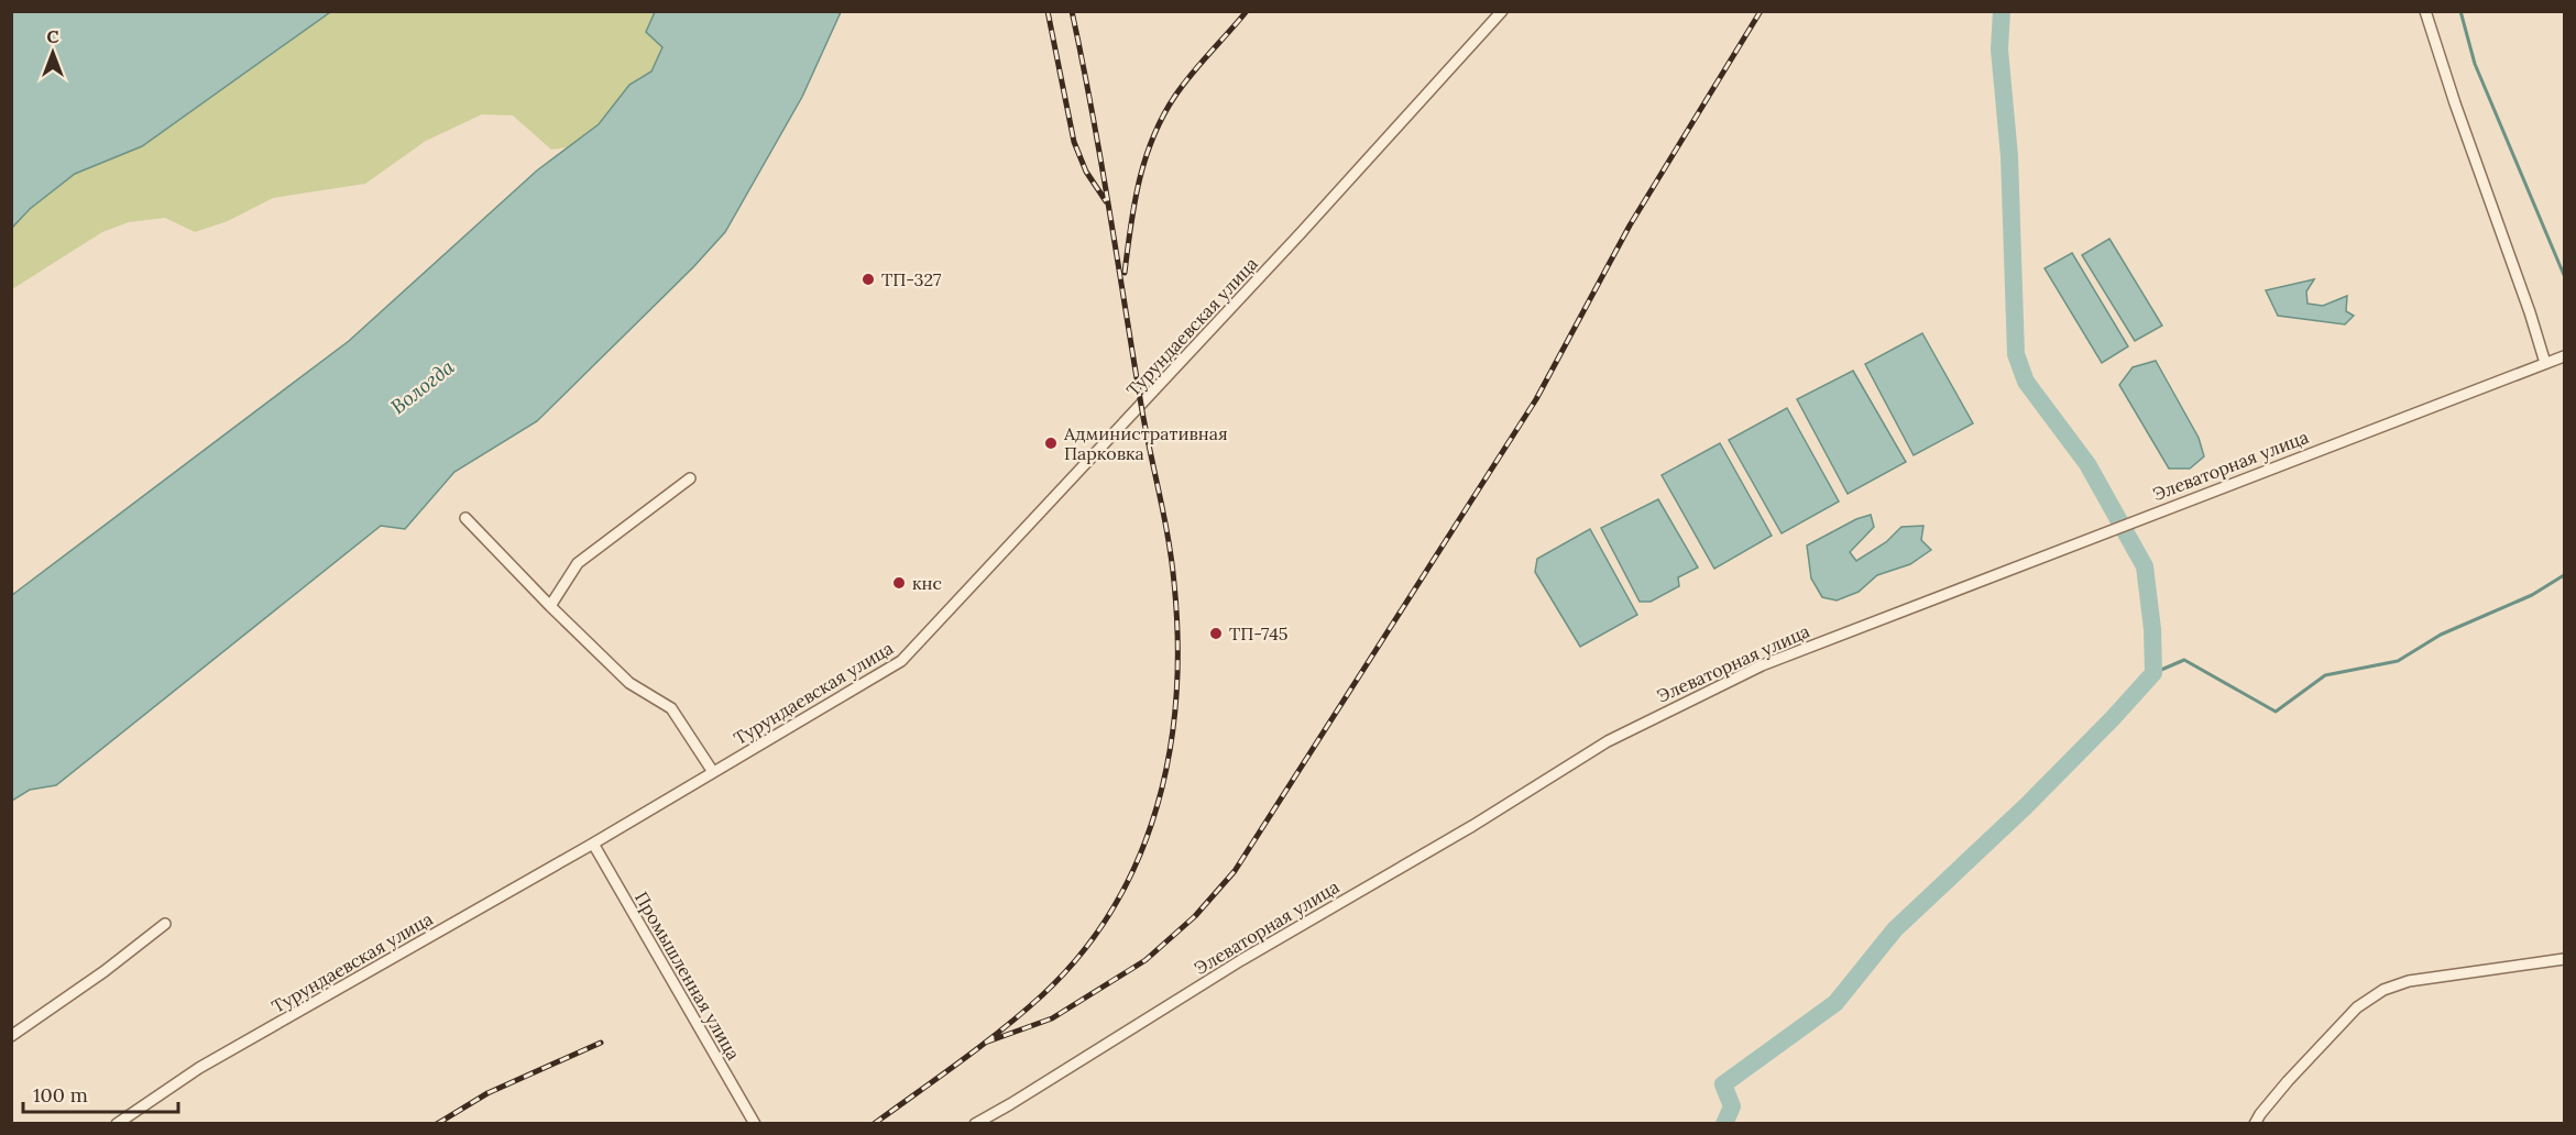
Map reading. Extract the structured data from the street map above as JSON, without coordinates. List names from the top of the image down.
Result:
{
  "streets": {
    "street": ["Турундаевская улица", "Элеваторная улица", "Промышленная улица"]
  },
  "crossings": [
    ["Турундаевская улица", "Промышленная улица"]
  ],
  "water": ["Вологда"],
  "places": [
    "ТП-327",
    "Административная Парковка",
    "кнс",
    "ТП-745"
  ],
  "scale_bar": "100 m",
  "north": "top"
}
